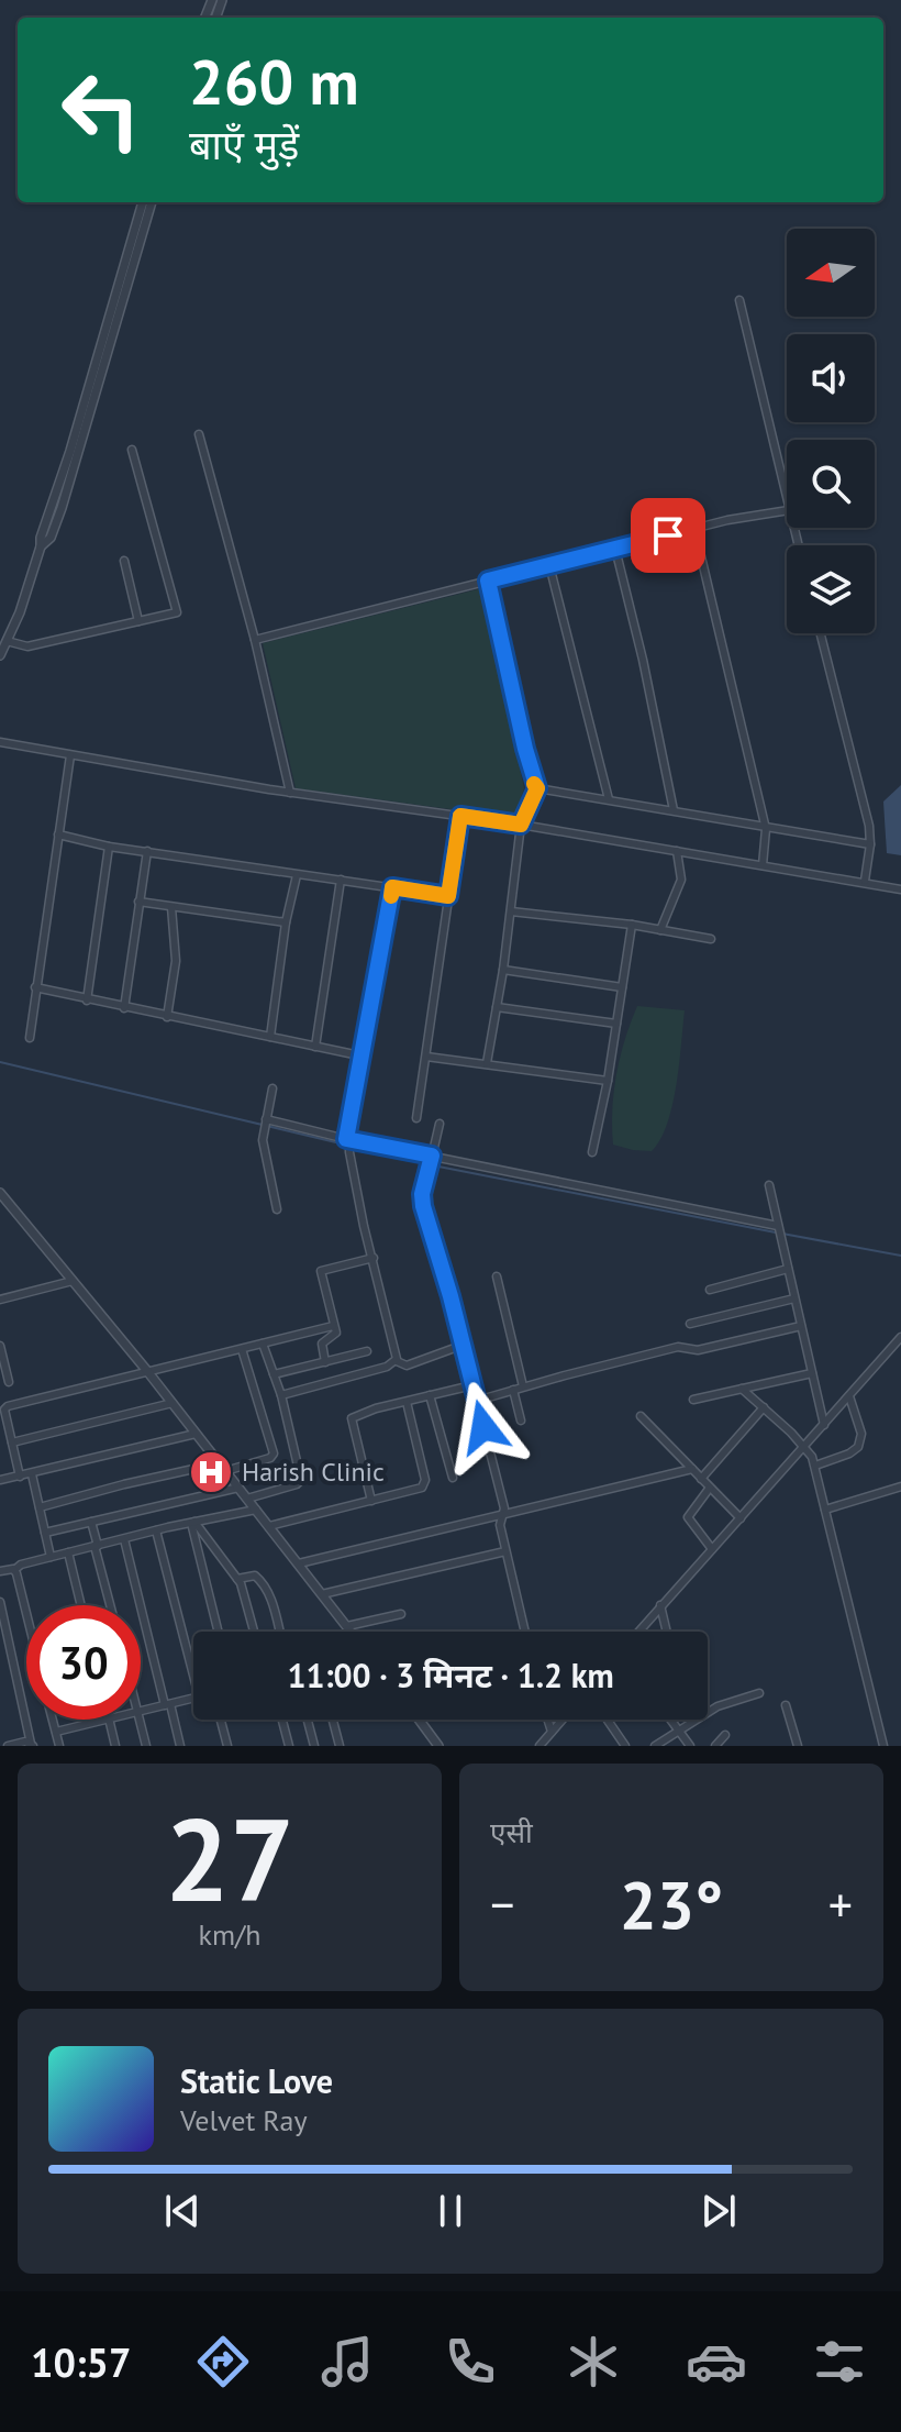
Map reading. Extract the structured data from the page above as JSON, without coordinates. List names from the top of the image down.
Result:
{
  "places": {
    "hospital": ["Harish Clinic"]
  },
  "north": "left",
  "page": {
    "turn": ["260 m", "बाएँ मुड़ें"],
    "limit": "30",
    "trip": "11:00 · 3 मिनट · 1.2 km",
    "tile": [
      ["27", "km/h"],
      "एसी"
    ],
    "heat": ["−", "23°", "+"],
    "song": ["Static Love", "Velvet Ray"],
    "tabs": "10:57"
  }
}
